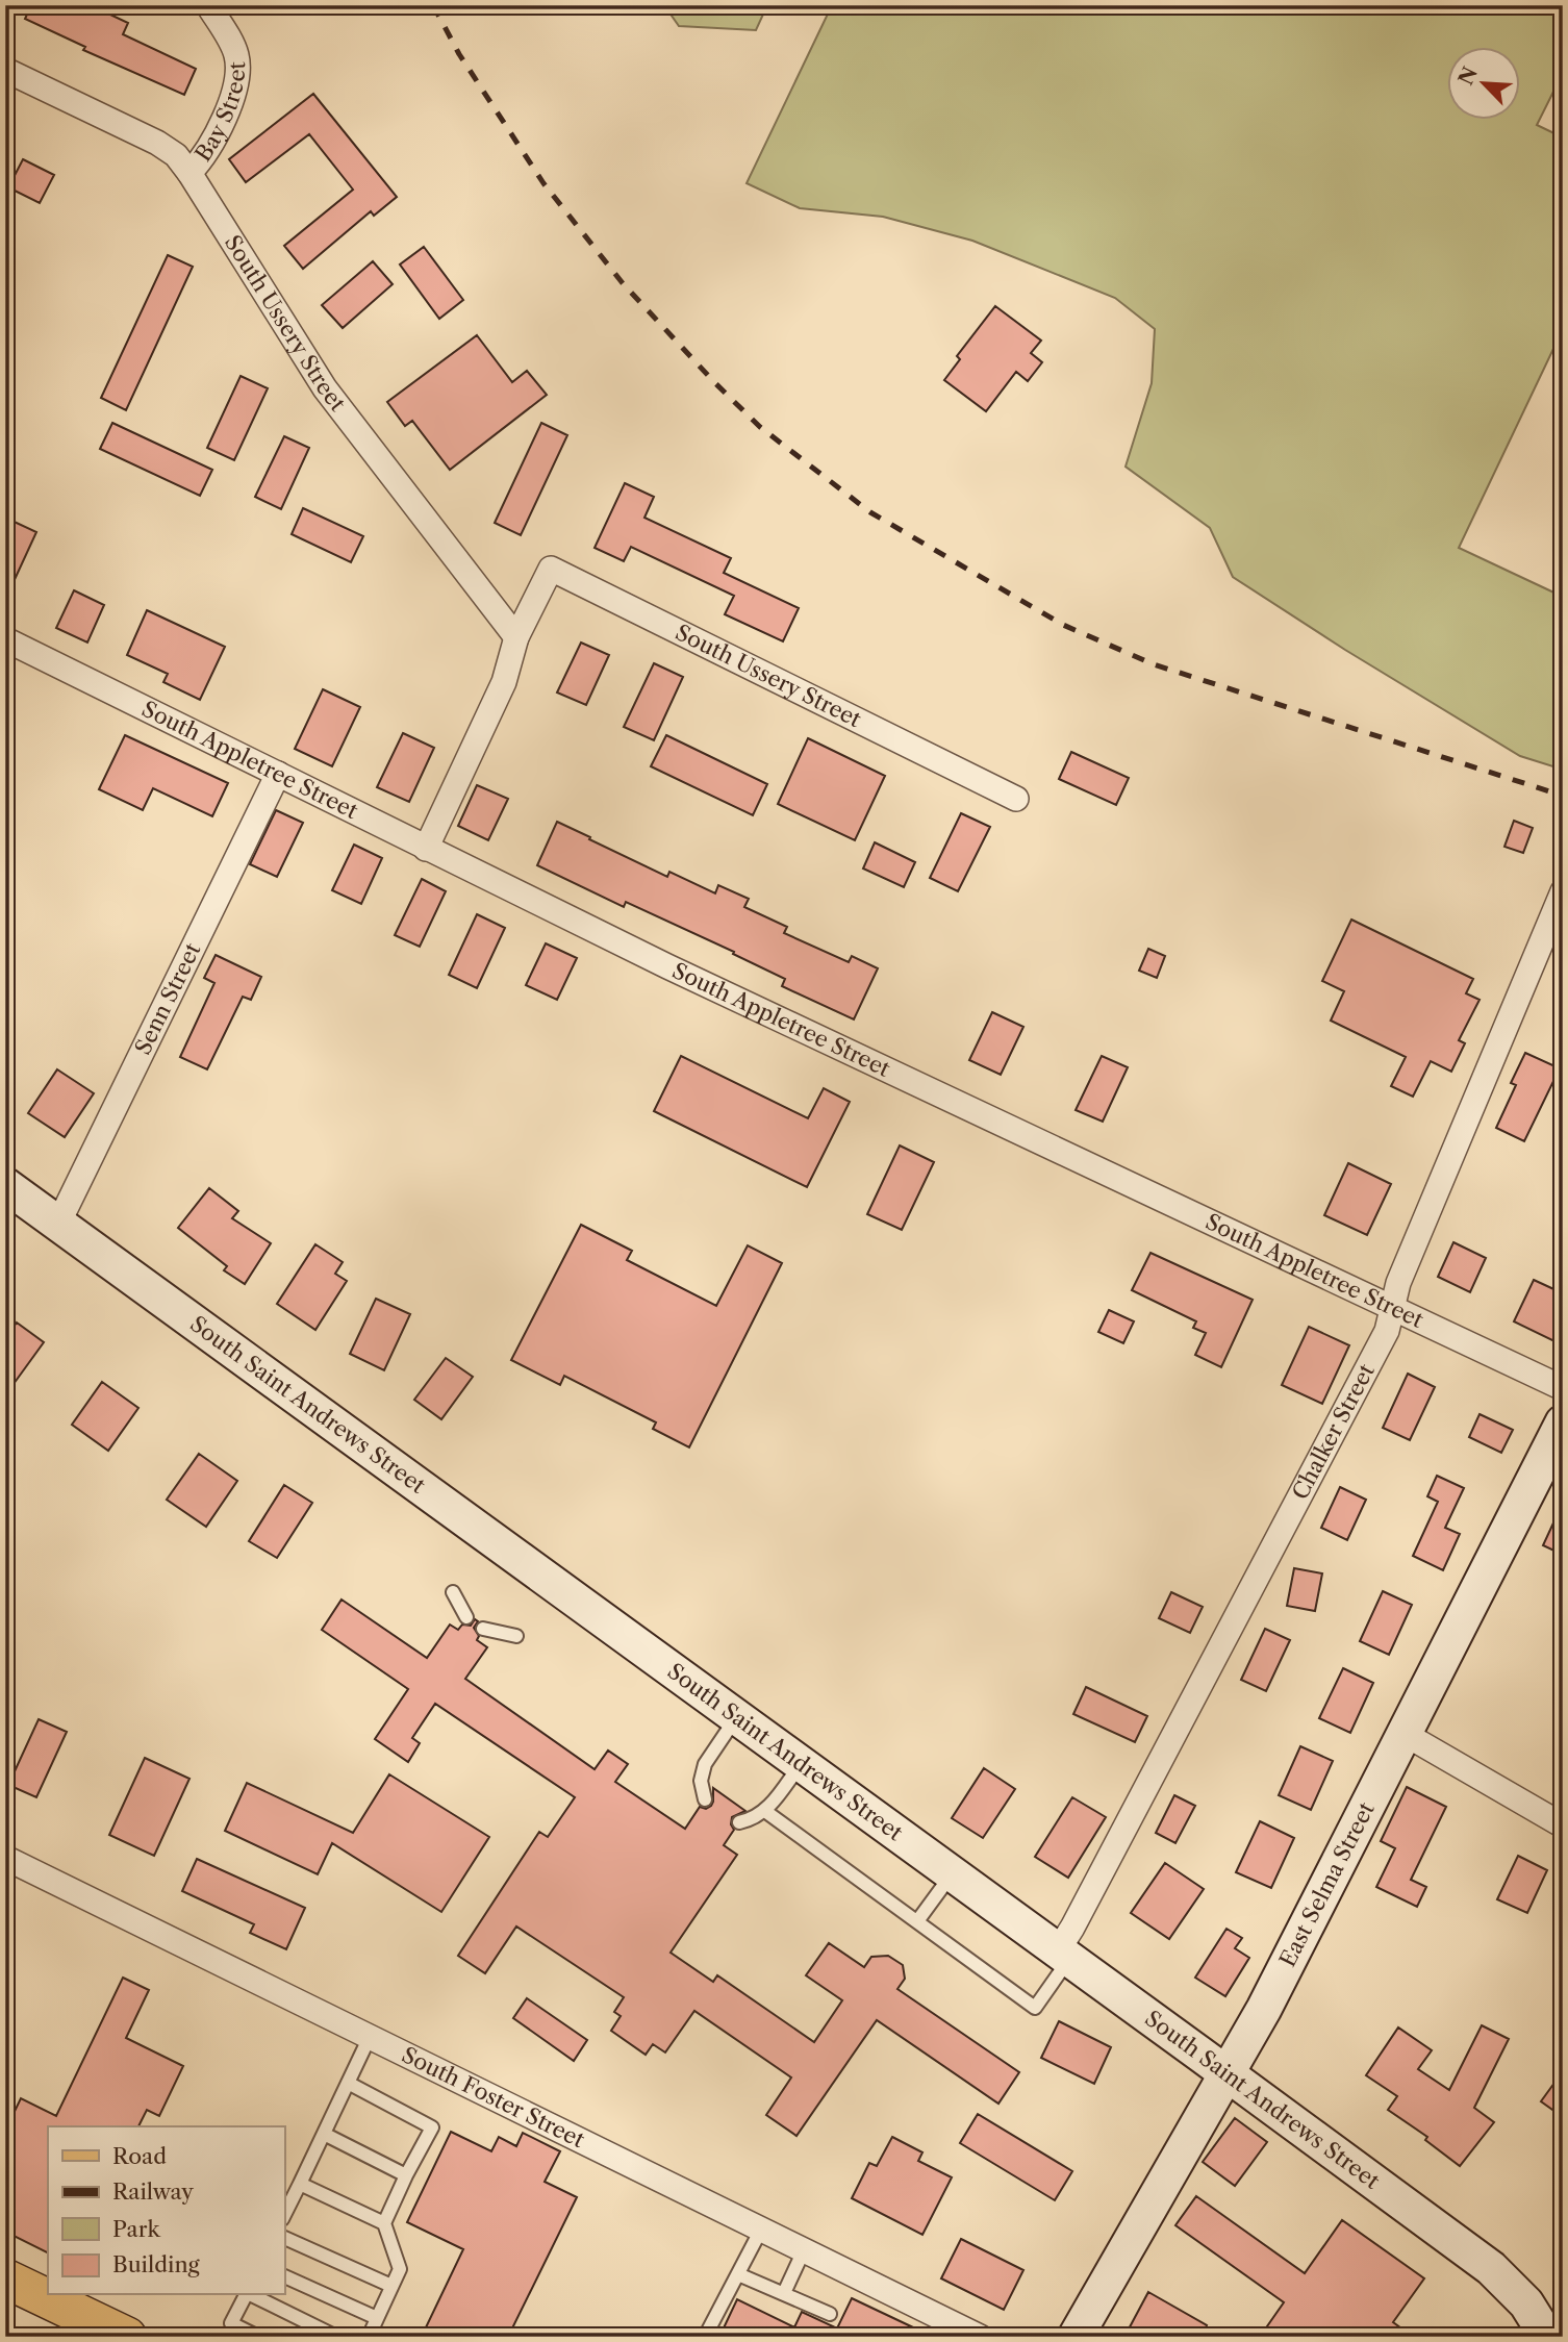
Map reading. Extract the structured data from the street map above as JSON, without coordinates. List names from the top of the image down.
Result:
{
  "streets": {
    "street": [
      "Bay Street",
      "South Ussery Street",
      "South Appletree Street",
      "Senn Street",
      "South Saint Andrews Street",
      "Chalker Street",
      "East Selma Street",
      "South Foster Street"
    ]
  },
  "crossings": [
    ["Bay Street", "South Ussery Street"],
    ["South Ussery Street", "South Appletree Street"],
    ["South Appletree Street", "Senn Street"],
    ["South Appletree Street", "Chalker Street"],
    ["Senn Street", "South Saint Andrews Street"],
    ["South Saint Andrews Street", "Chalker Street"],
    ["South Saint Andrews Street", "East Selma Street"]
  ],
  "legend": [
    "Road",
    "Railway",
    "Park",
    "Building"
  ],
  "north": "top left"
}
